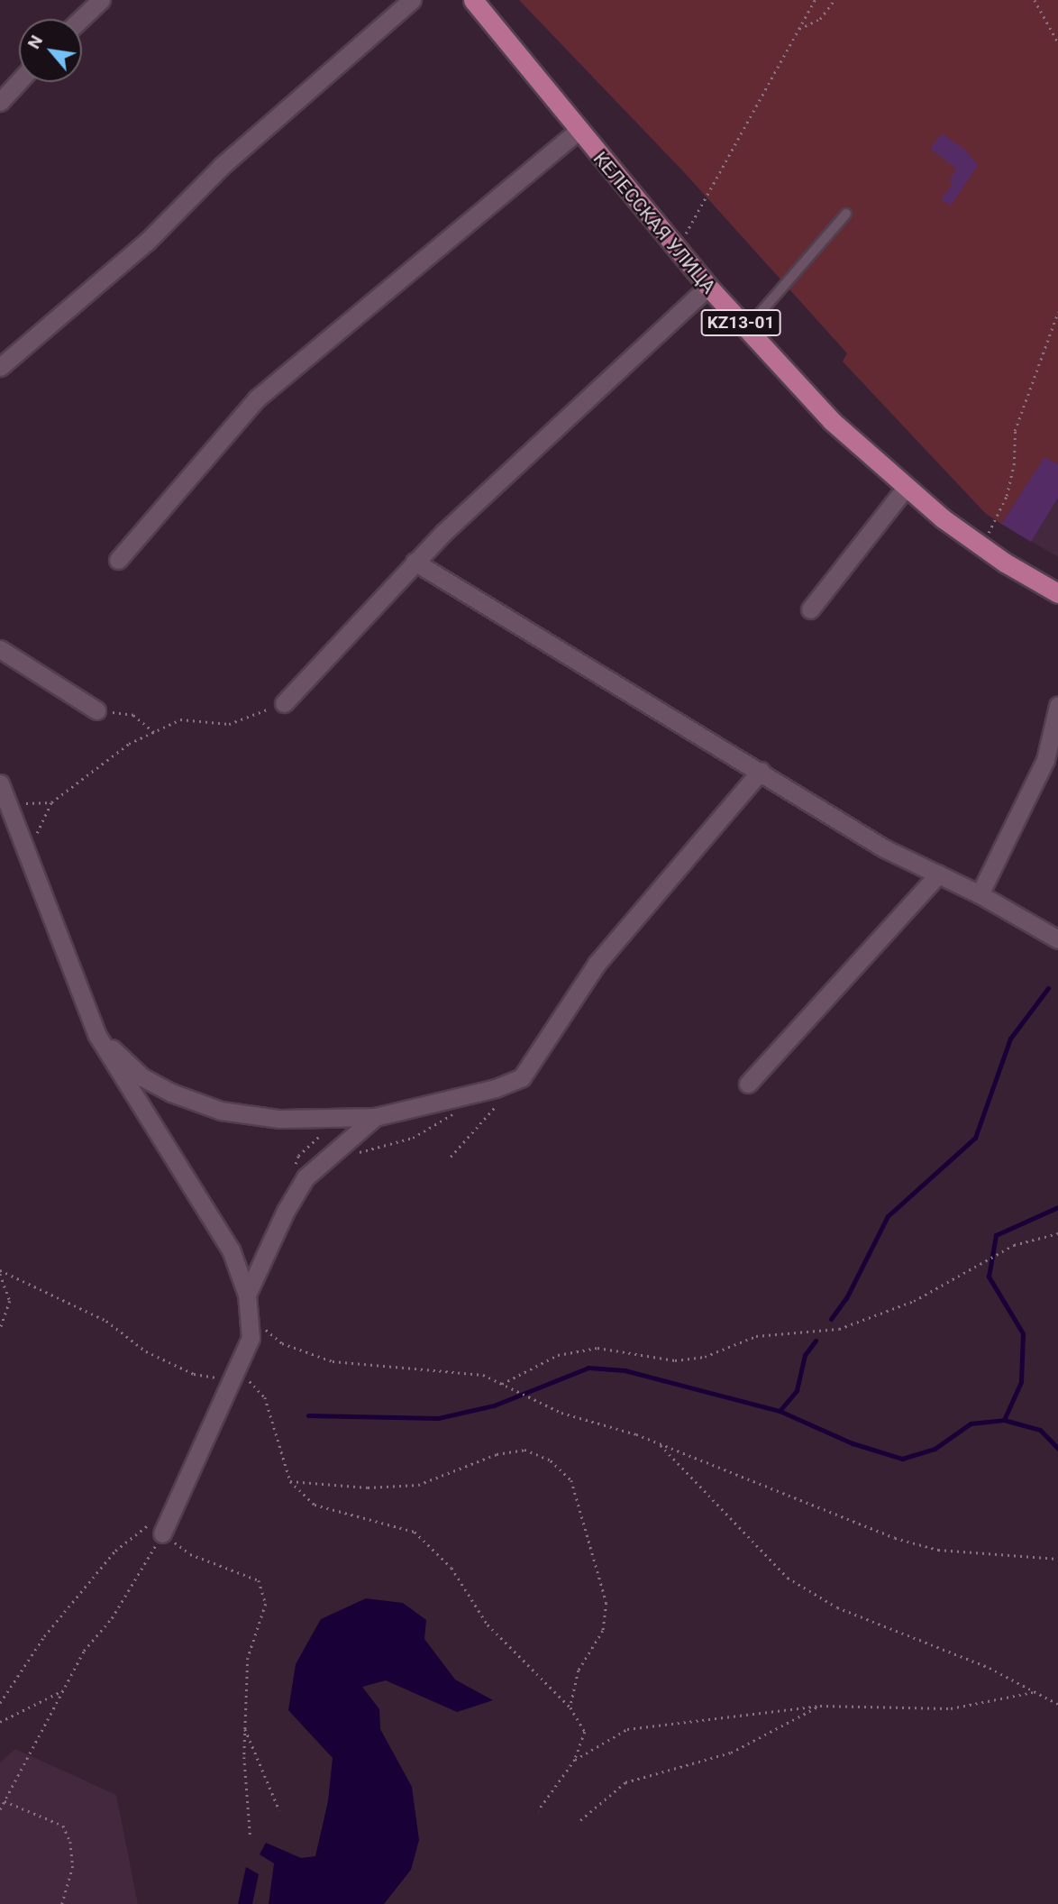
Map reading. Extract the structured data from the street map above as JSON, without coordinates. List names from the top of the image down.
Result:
{
  "streets": {
    "main road": ["КЕЛЕССКАЯ УЛИЦА", "KZ13-01"]
  },
  "north": "top left"
}
